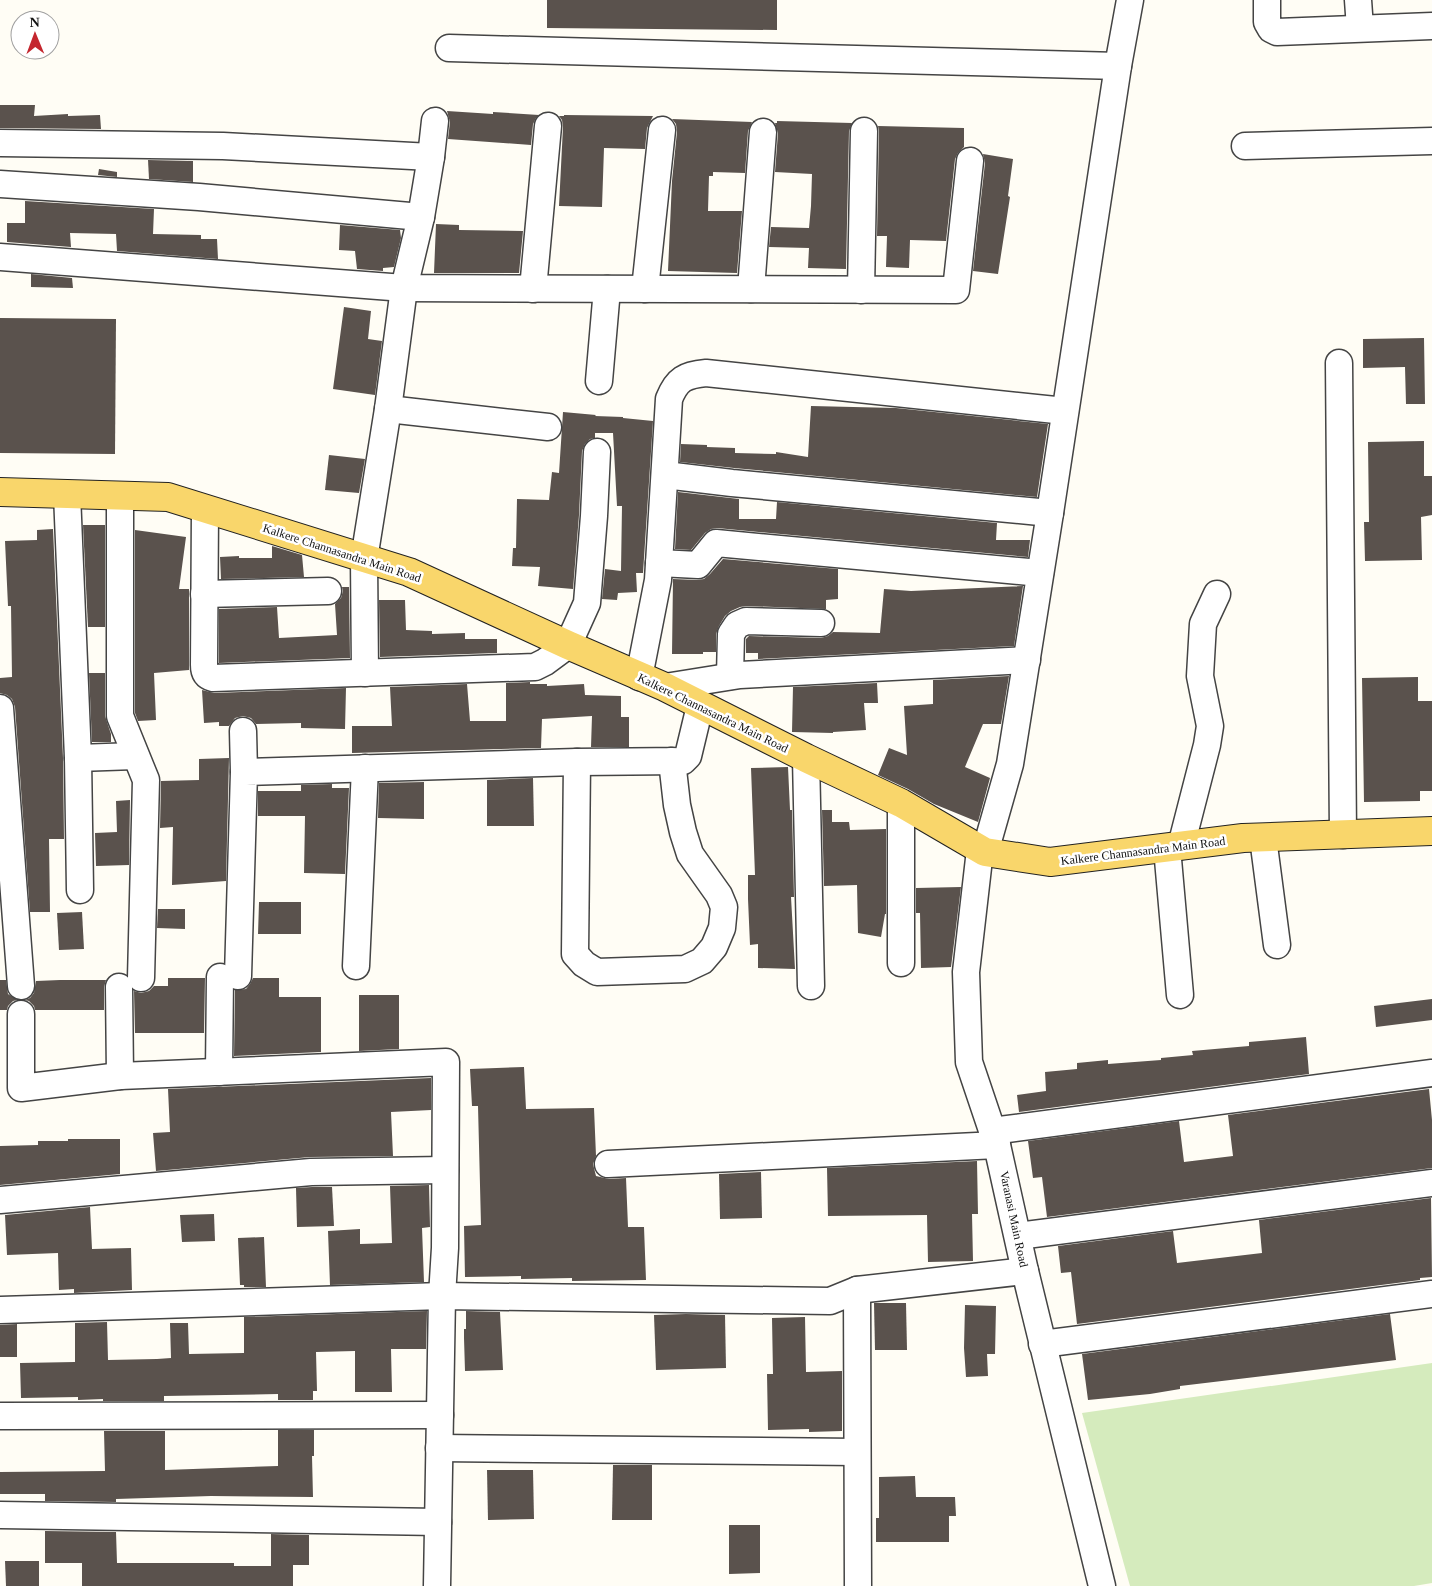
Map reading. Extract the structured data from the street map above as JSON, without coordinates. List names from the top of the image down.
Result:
{
  "streets": {
    "main road": ["Kalkere Channasandra Main Road"],
    "street": ["Varanasi Main Road"]
  },
  "crossings": [
    ["Kalkere Channasandra Main Road", "Varanasi Main Road"]
  ],
  "north": "top"
}
